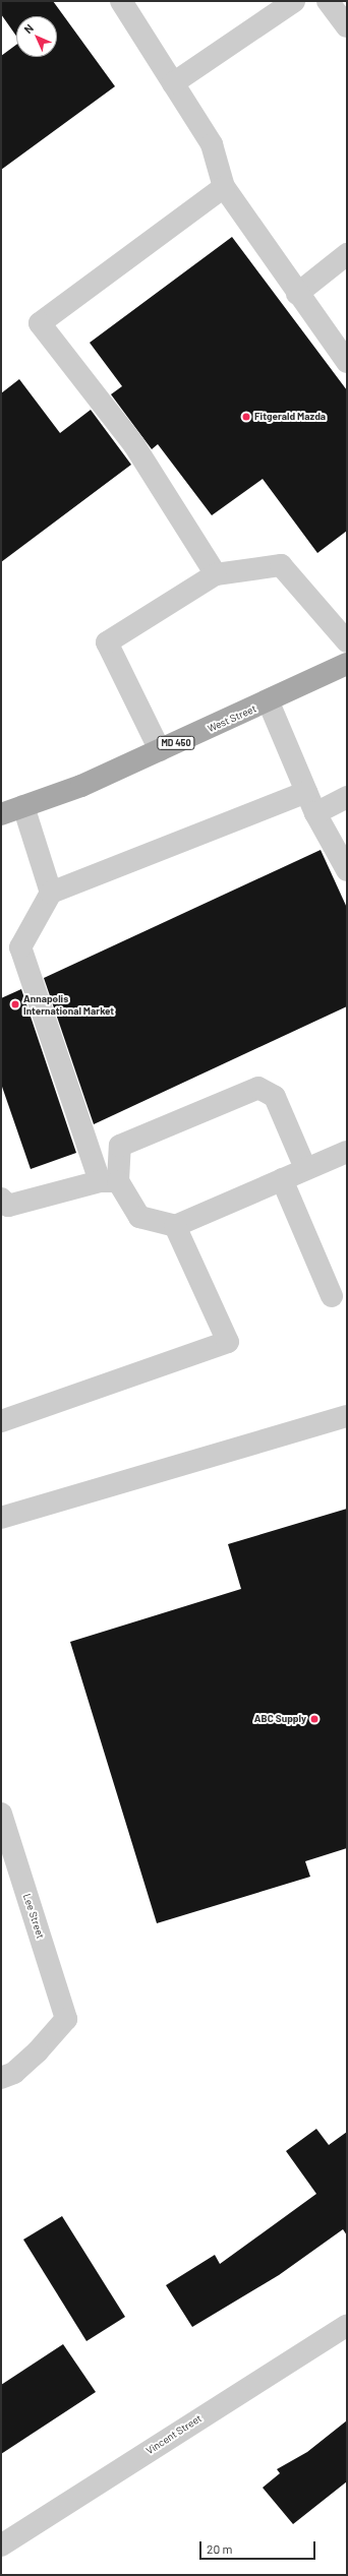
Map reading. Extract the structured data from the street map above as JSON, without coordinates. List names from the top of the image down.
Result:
{
  "streets": {
    "main road": ["West Street", "MD 450"],
    "street": ["Lee Street", "Vincent Street"]
  },
  "places": ["Fitgerald Mazda", "Annapolis International Market", "ABC Supply"],
  "scale_bar": "20 m",
  "north": "top left"
}
